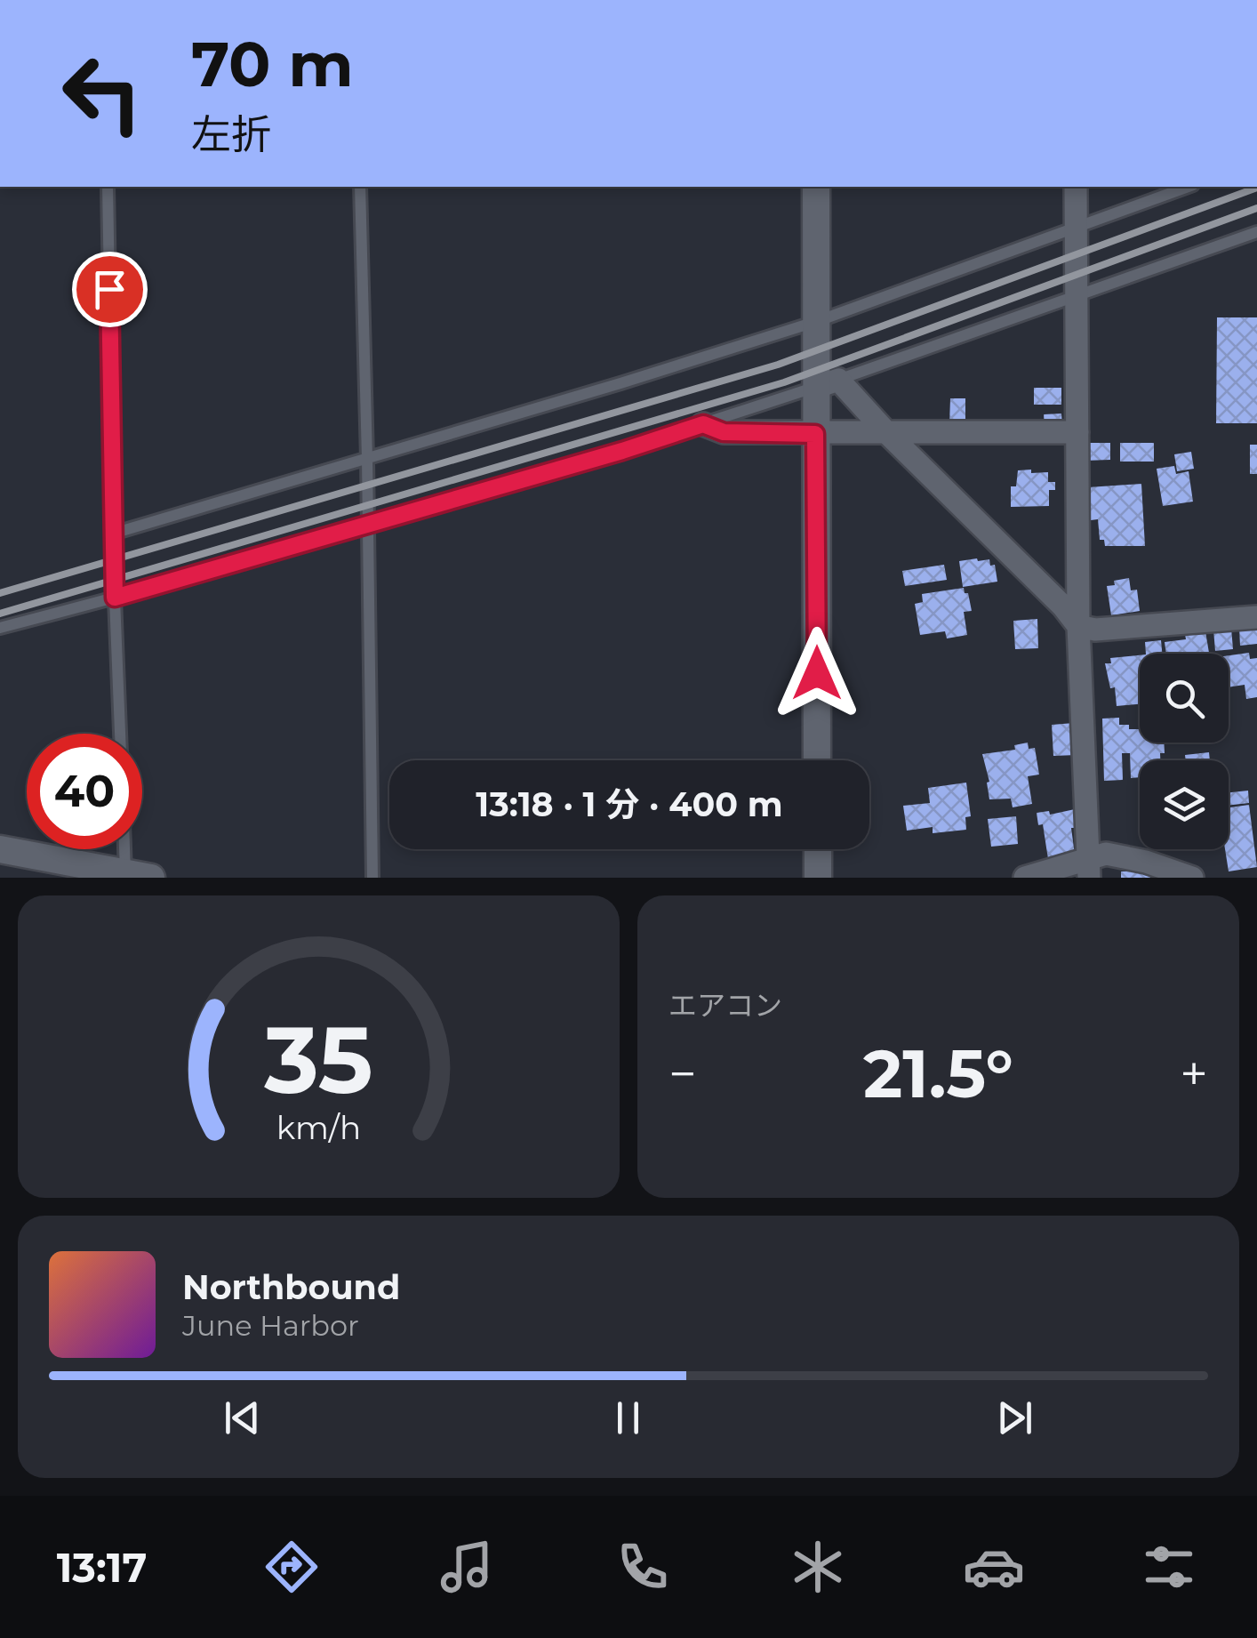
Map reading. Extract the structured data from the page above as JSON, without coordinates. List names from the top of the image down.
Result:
{
  "page": {
    "turn": ["70 m", "左折"],
    "limit": "40",
    "trip": "13:18 · 1 分 · 400 m",
    "tile": "エアコン",
    "heat": ["−", "21.5°", "+"],
    "song": ["Northbound", "June Harbor"],
    "tabs": "13:17",
    "gauge": ["35", "km/h"]
  }
}
